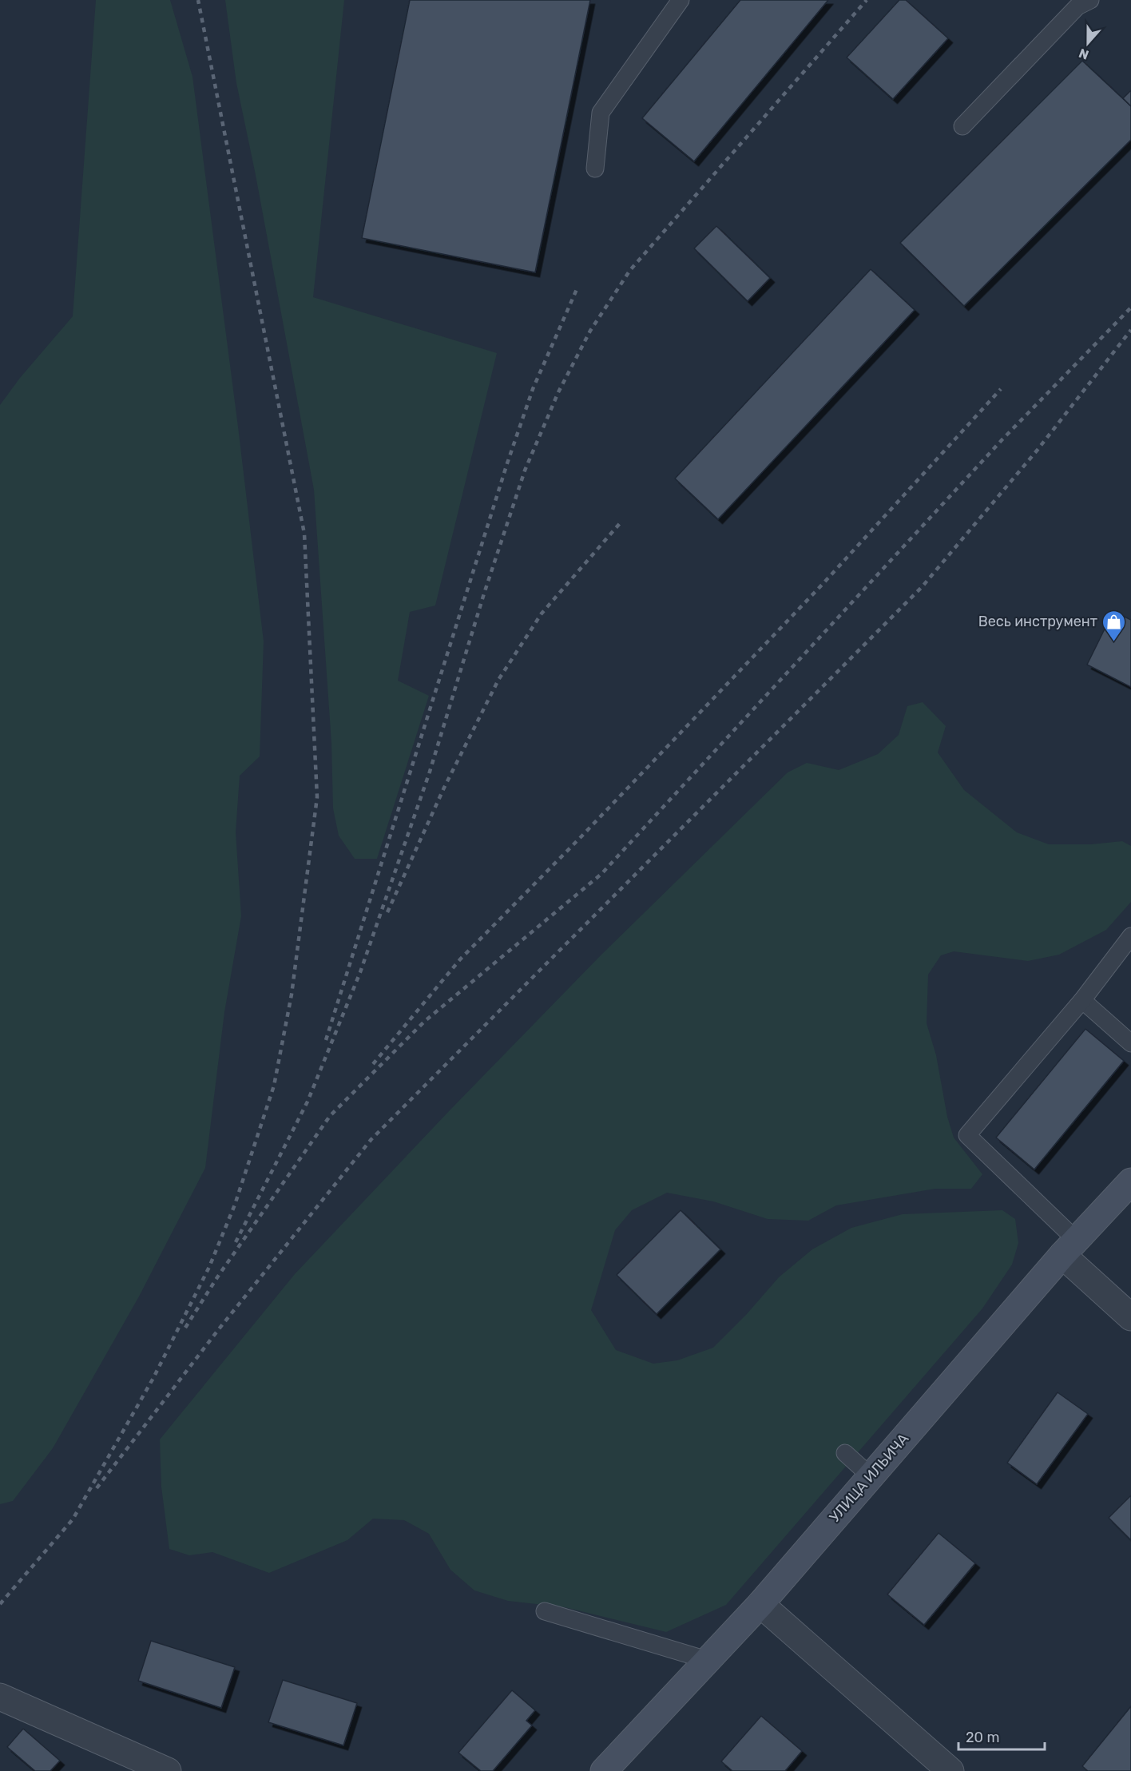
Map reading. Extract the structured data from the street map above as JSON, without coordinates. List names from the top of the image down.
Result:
{
  "streets": {
    "main road": ["УЛИЦА ИЛЬИЧА"]
  },
  "places": {
    "shop": ["Весь инструмент"]
  },
  "scale_bar": "20 m",
  "north": "bottom"
}
